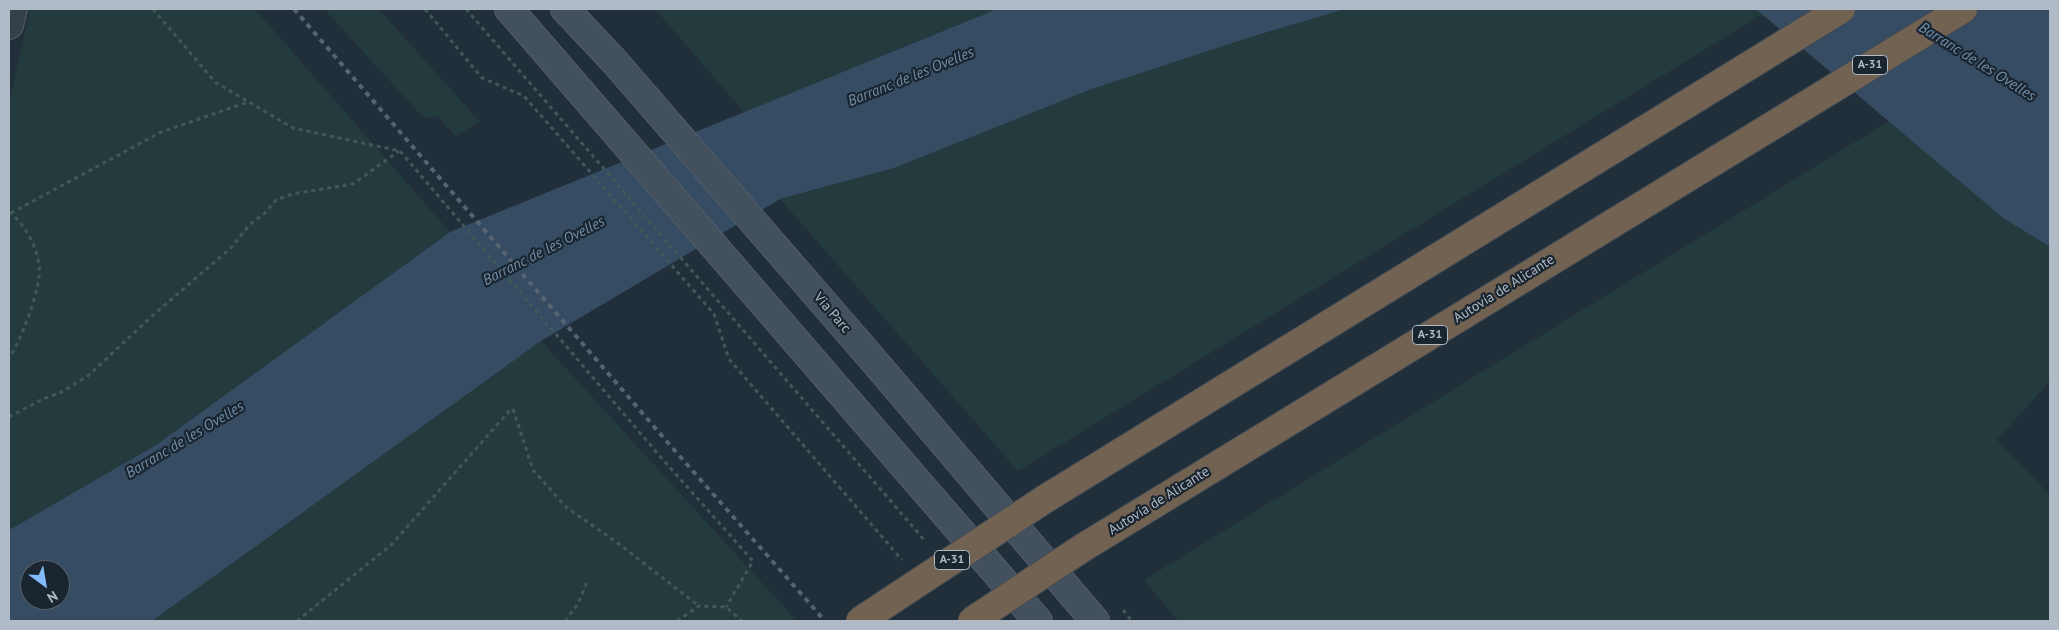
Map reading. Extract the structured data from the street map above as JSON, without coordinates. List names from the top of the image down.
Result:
{
  "streets": {
    "highway": ["A-31", "Autovía de Alicante"],
    "main road": ["Via Parc"]
  },
  "water": ["Barranc de les Ovelles"],
  "north": "bottom right"
}
